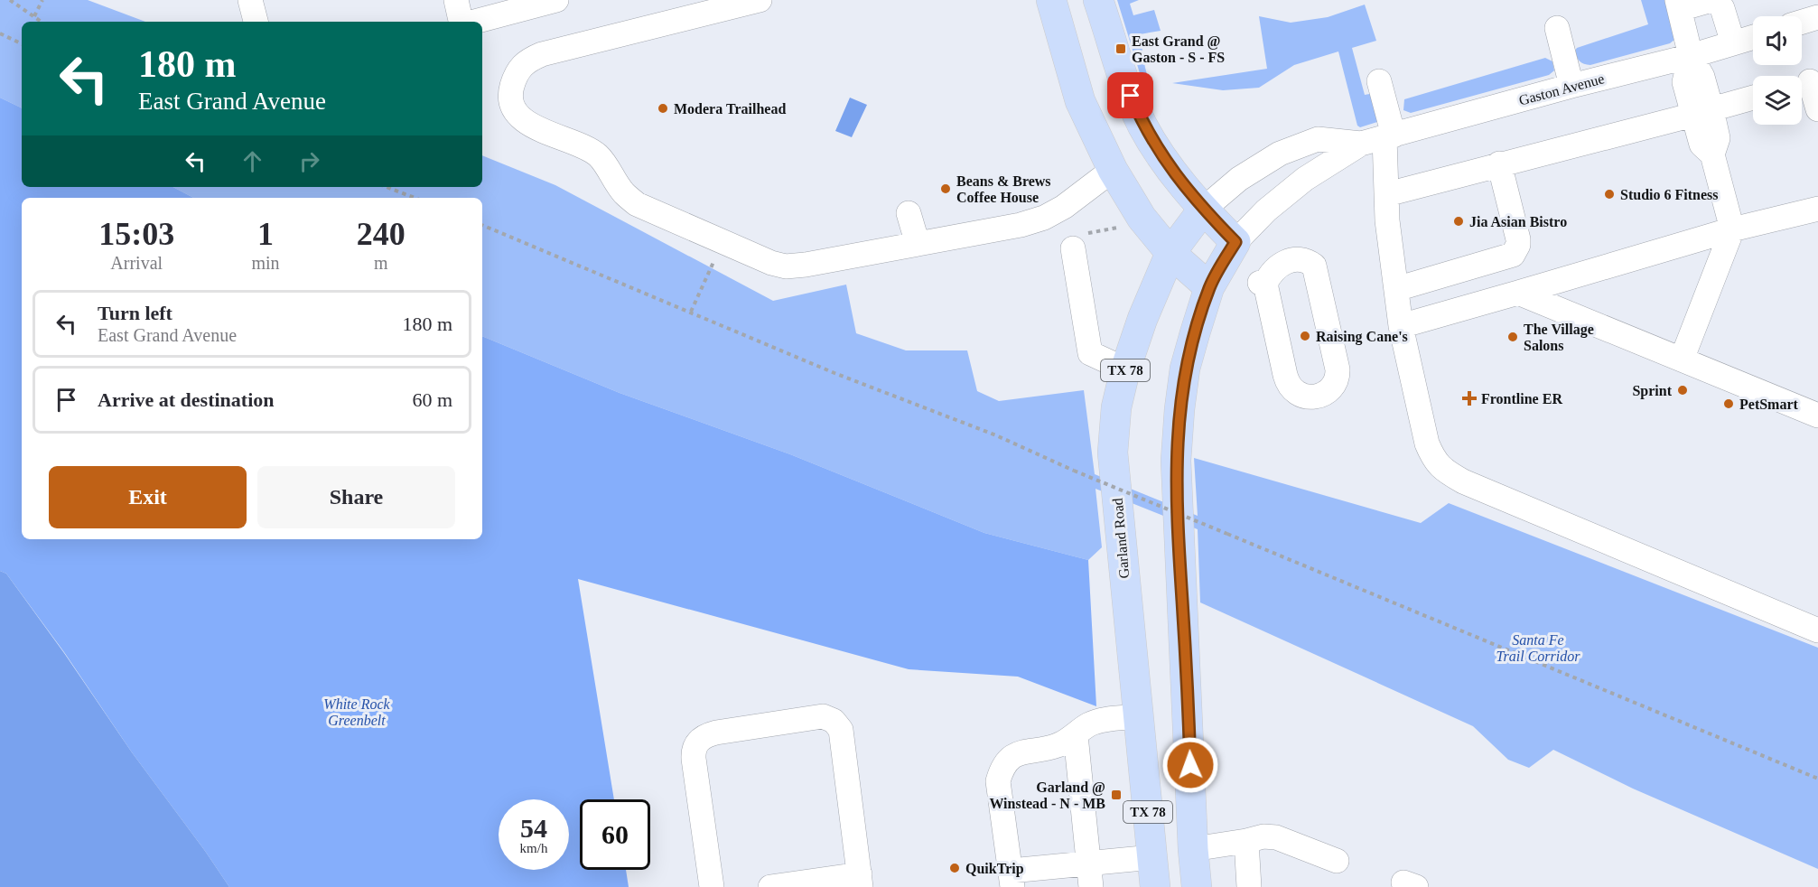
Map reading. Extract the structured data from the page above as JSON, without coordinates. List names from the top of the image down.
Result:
{
  "streets": {
    "main road": ["TX 78", "Garland Road"],
    "street": ["Gaston Avenue"]
  },
  "crossings": [
    ["Gaston Avenue", "TX 78"],
    ["Gaston Avenue", "Garland Road"]
  ],
  "parks": ["Santa Fe Trail Corridor", "White Rock Greenbelt"],
  "places": {
    "transit": ["East Grand @ Gaston - S - FS", "Garland @ Winstead - N - MB"],
    "other": [
      "Modera Trailhead",
      "Beans & Brews Coffee House",
      "Studio 6 Fitness",
      "Jia Asian Bistro",
      "Raising Cane's",
      "The Village Salons",
      "Sprint",
      "PetSmart",
      "QuikTrip"
    ],
    "health": ["Frontline ER"]
  },
  "page": {
    "turn": ["180 m", "East Grand Avenue"],
    "eta": [
      "15:03",
      "Arrival",
      "1",
      "min",
      "240",
      "m"
    ],
    "list": [
      {
        "name": "Turn left",
        "note": "East Grand Avenue",
        "value": "180 m"
      },
      {
        "name": "Arrive at destination",
        "value": "60 m"
      }
    ],
    "buttons": ["Exit", "Share"],
    "speed": "54 km/h",
    "limit": "60"
  }
}
